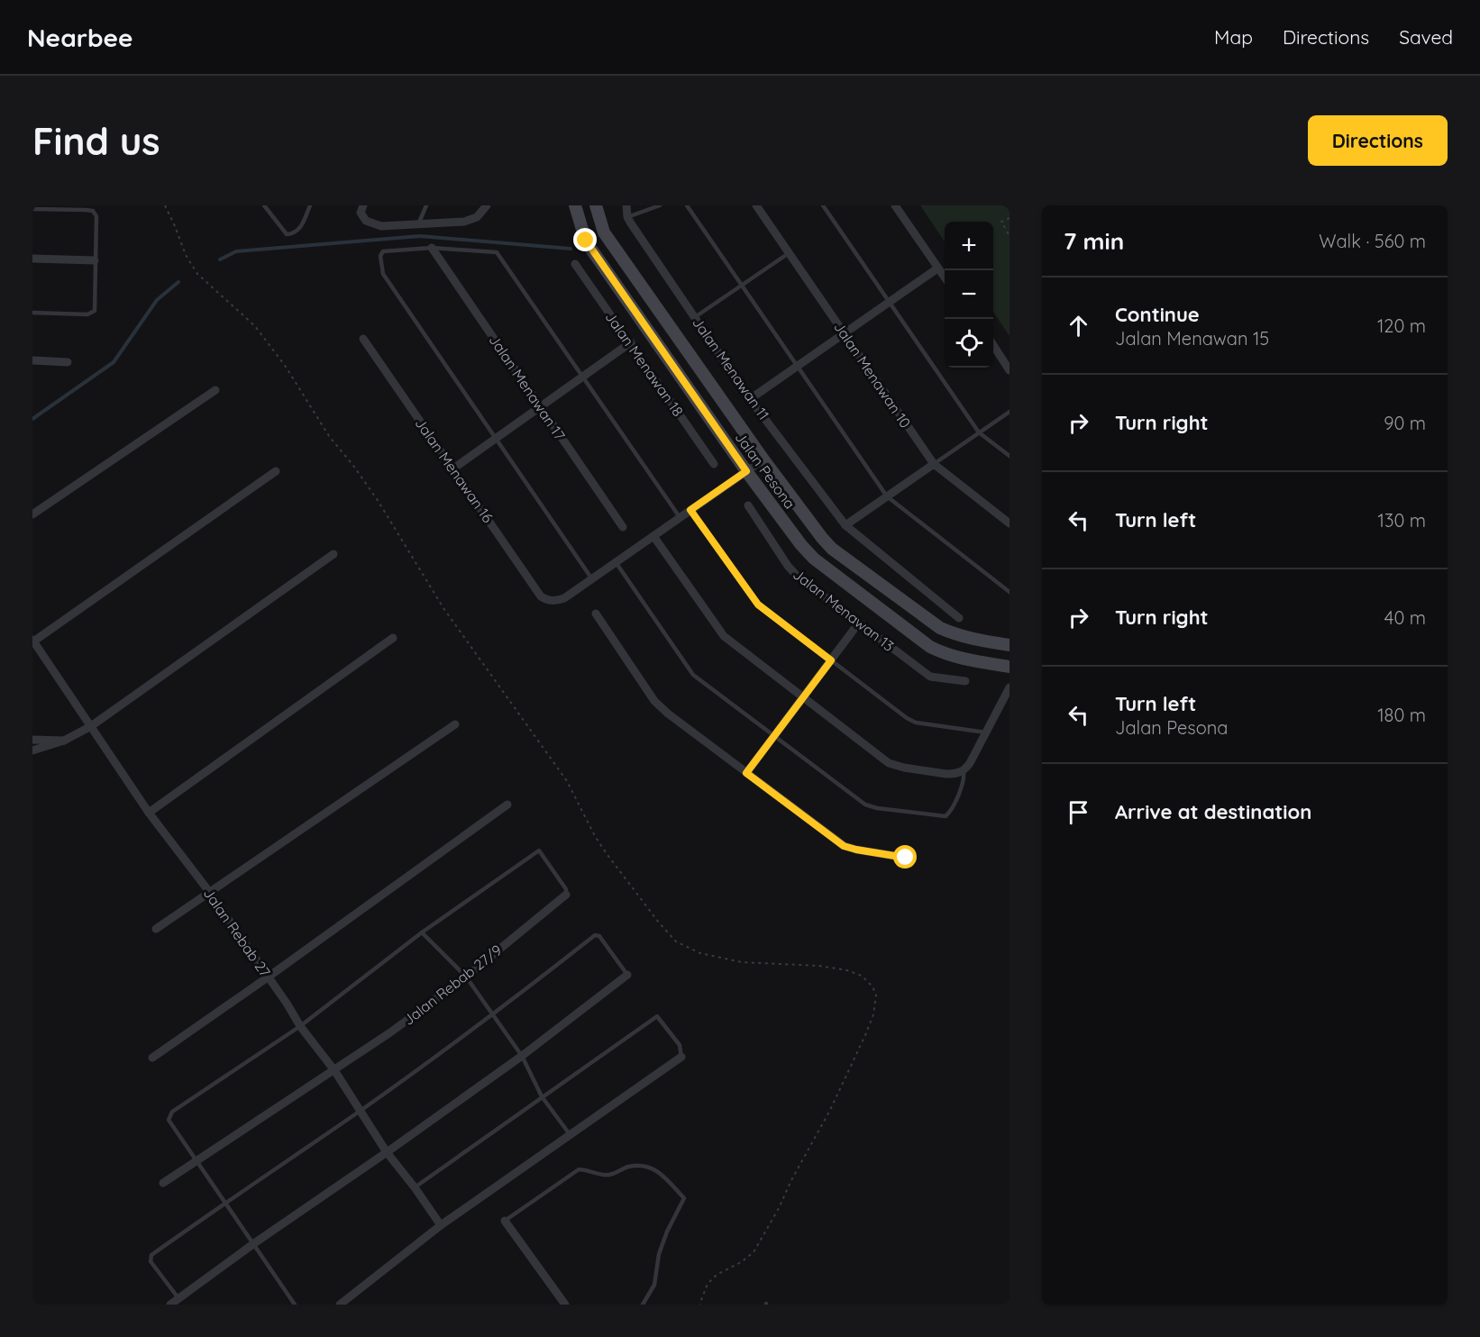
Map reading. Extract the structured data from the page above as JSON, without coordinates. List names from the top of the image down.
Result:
{
  "streets": {
    "street": [
      "Jalan Menawan 18",
      "Jalan Menawan 11",
      "Jalan Menawan 10",
      "Jalan Menawan 17",
      "Jalan Menawan 16",
      "Jalan Pesona",
      "Jalan Menawan 13",
      "Jalan Rebab 27",
      "Jalan Rebab 27/9"
    ]
  },
  "crossings": [
    ["Jalan Rebab 27", "Jalan Rebab 27/9"]
  ],
  "page": {
    "header": "Nearbee",
    "nav": ["Map", "Directions", "Saved"],
    "buttons": "Directions",
    "title": "Find us",
    "heading": ["7 min", "Walk · 560 m"],
    "map_buttons": ["+", "−"],
    "list": [
      ["Continue", "Jalan Menawan 15", "120 m"],
      ["Turn right", "90 m"],
      ["Turn left", "130 m"],
      ["Turn right", "40 m"],
      ["Turn left", "Jalan Pesona", "180 m"],
      "Arrive at destination"
    ]
  }
}
